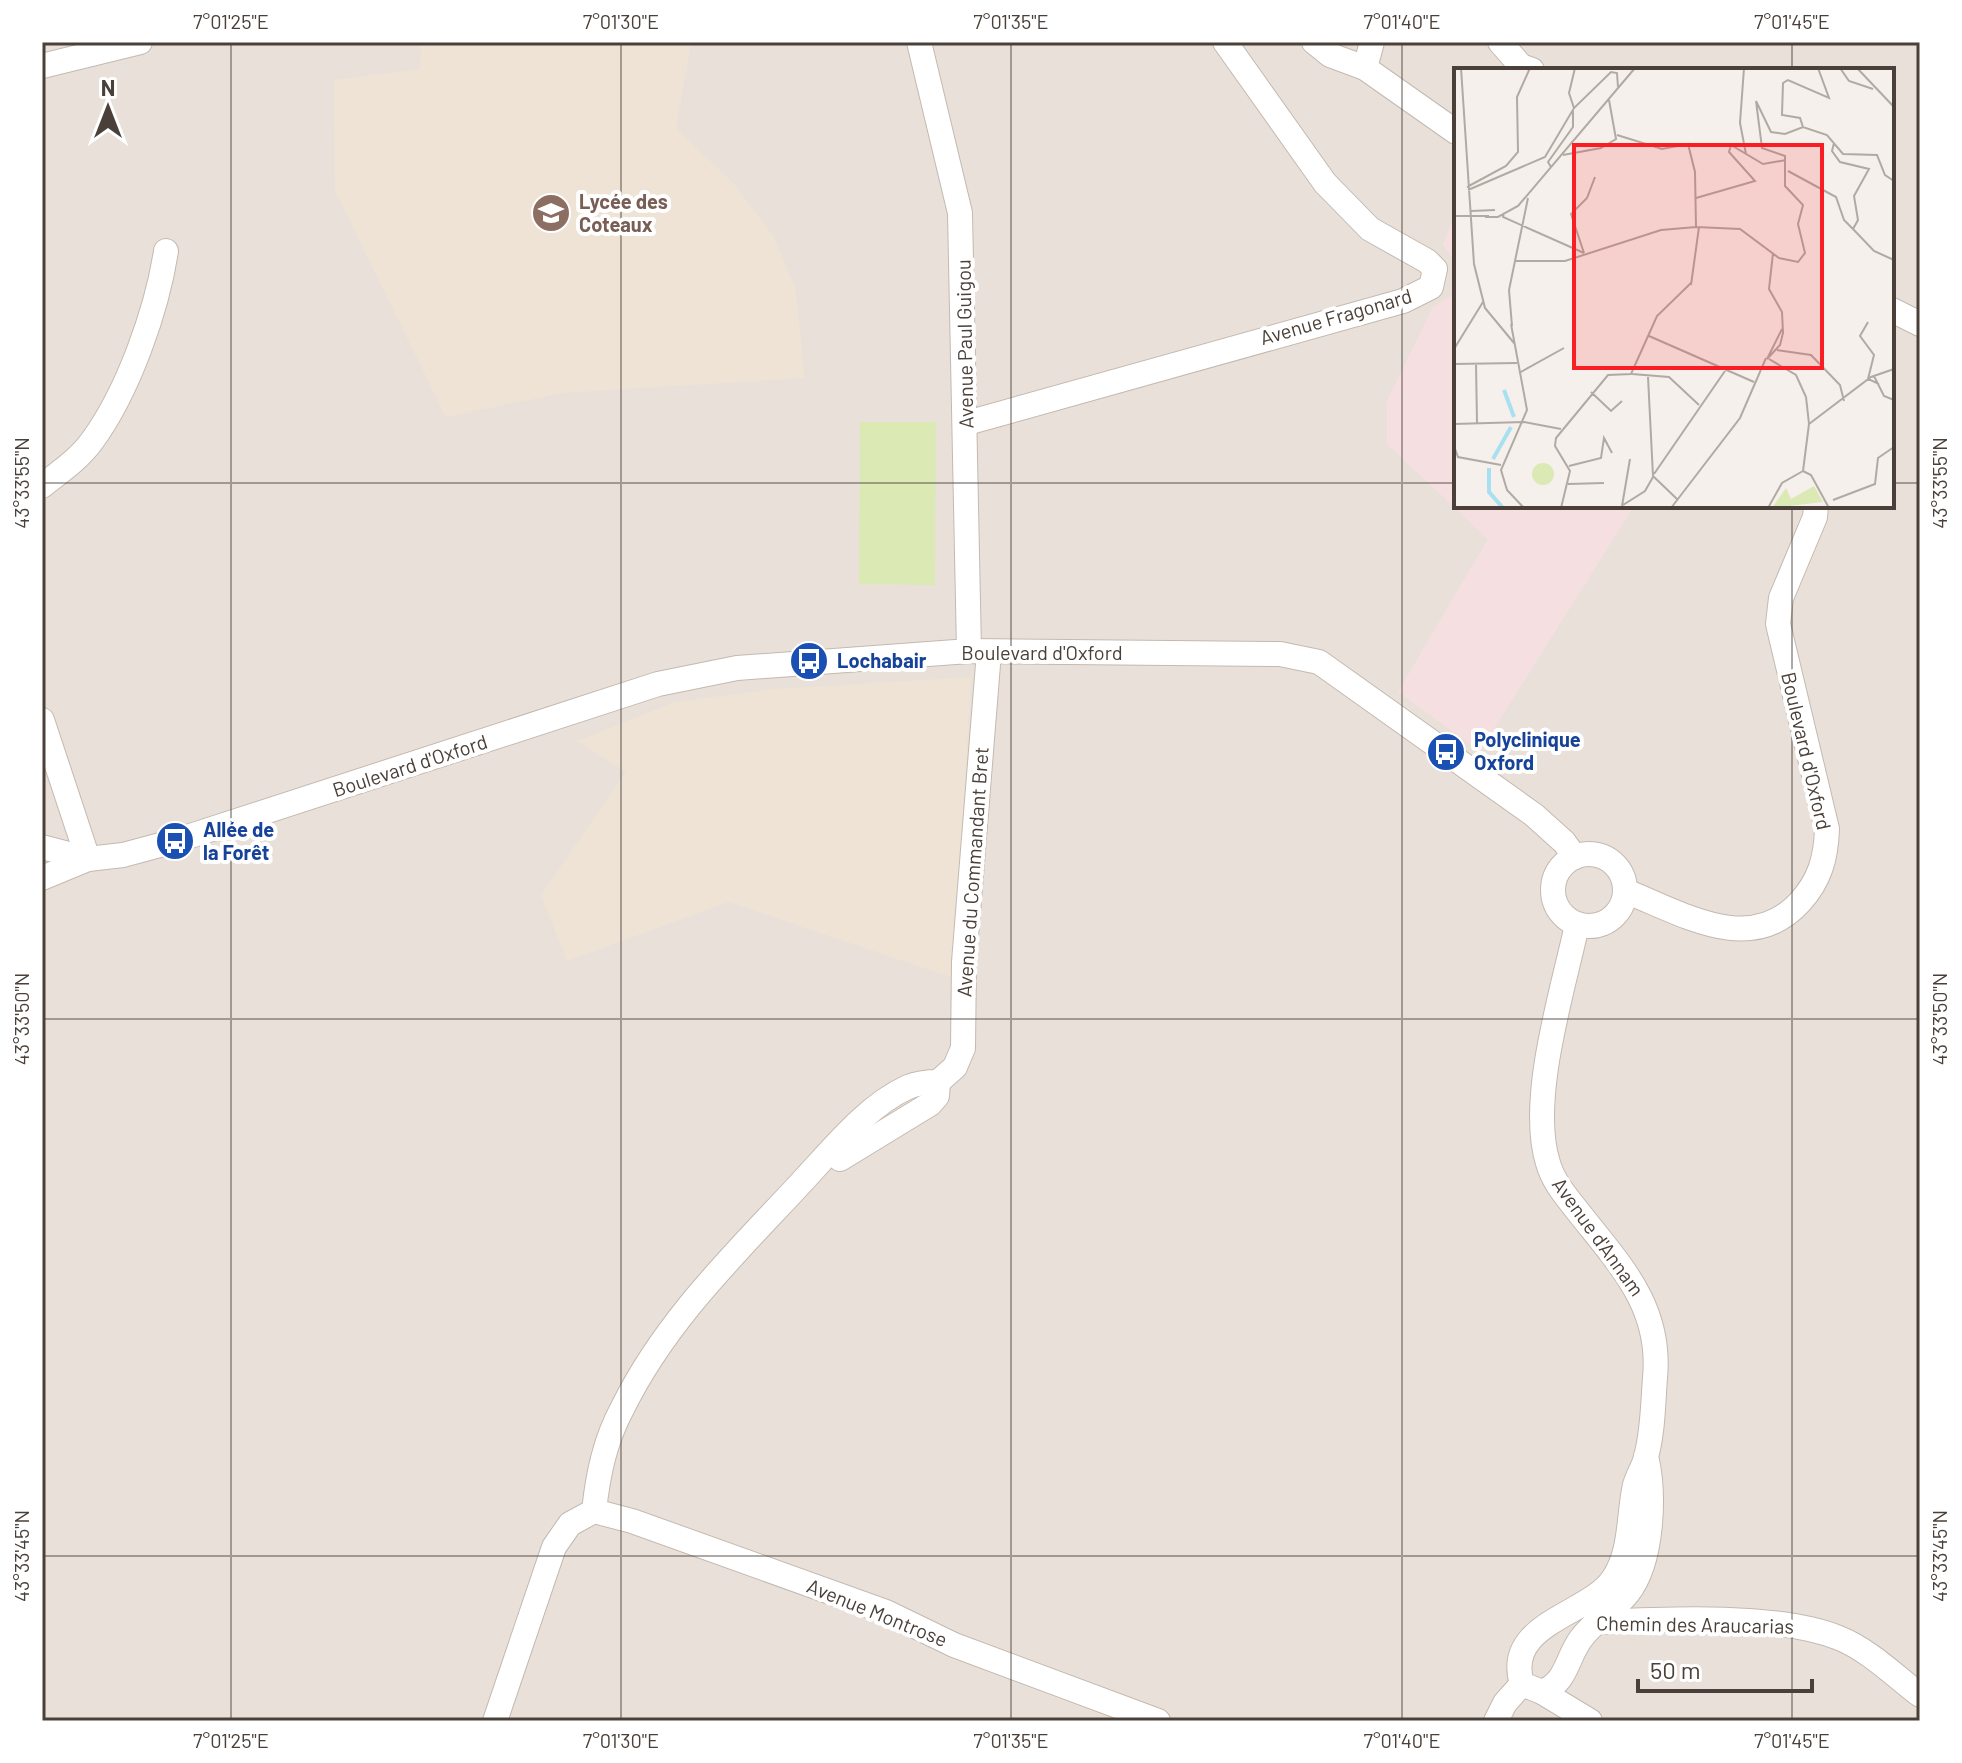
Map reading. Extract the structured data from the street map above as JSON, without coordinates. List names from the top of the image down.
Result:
{
  "streets": {
    "street": [
      "Avenue Fragonard",
      "Avenue Paul Guigou",
      "Boulevard d'Oxford",
      "Avenue du Commandant Bret",
      "Avenue d'Annam",
      "Avenue Montrose",
      "Chemin des Araucarias"
    ]
  },
  "crossings": [
    ["Avenue Fragonard", "Avenue Paul Guigou"],
    ["Avenue Paul Guigou", "Boulevard d'Oxford"],
    ["Avenue Paul Guigou", "Avenue du Commandant Bret"],
    ["Boulevard d'Oxford", "Avenue du Commandant Bret"],
    ["Boulevard d'Oxford", "Avenue d'Annam"],
    ["Avenue du Commandant Bret", "Avenue Montrose"],
    ["Avenue d'Annam", "Chemin des Araucarias"]
  ],
  "places": {
    "school or university": ["Lycée des Coteaux"],
    "bus stop": ["Lochabair", "Polyclinique Oxford", "Allée de la Forêt"]
  },
  "scale_bar": "50 m",
  "north": "top",
  "coordinates": [
    "7°01'25\"E",
    "7°01'30\"E",
    "7°01'35\"E",
    "7°01'40\"E",
    "7°01'45\"E",
    "43°33'55\"N",
    "43°33'50\"N",
    "43°33'45\"N"
  ]
}
